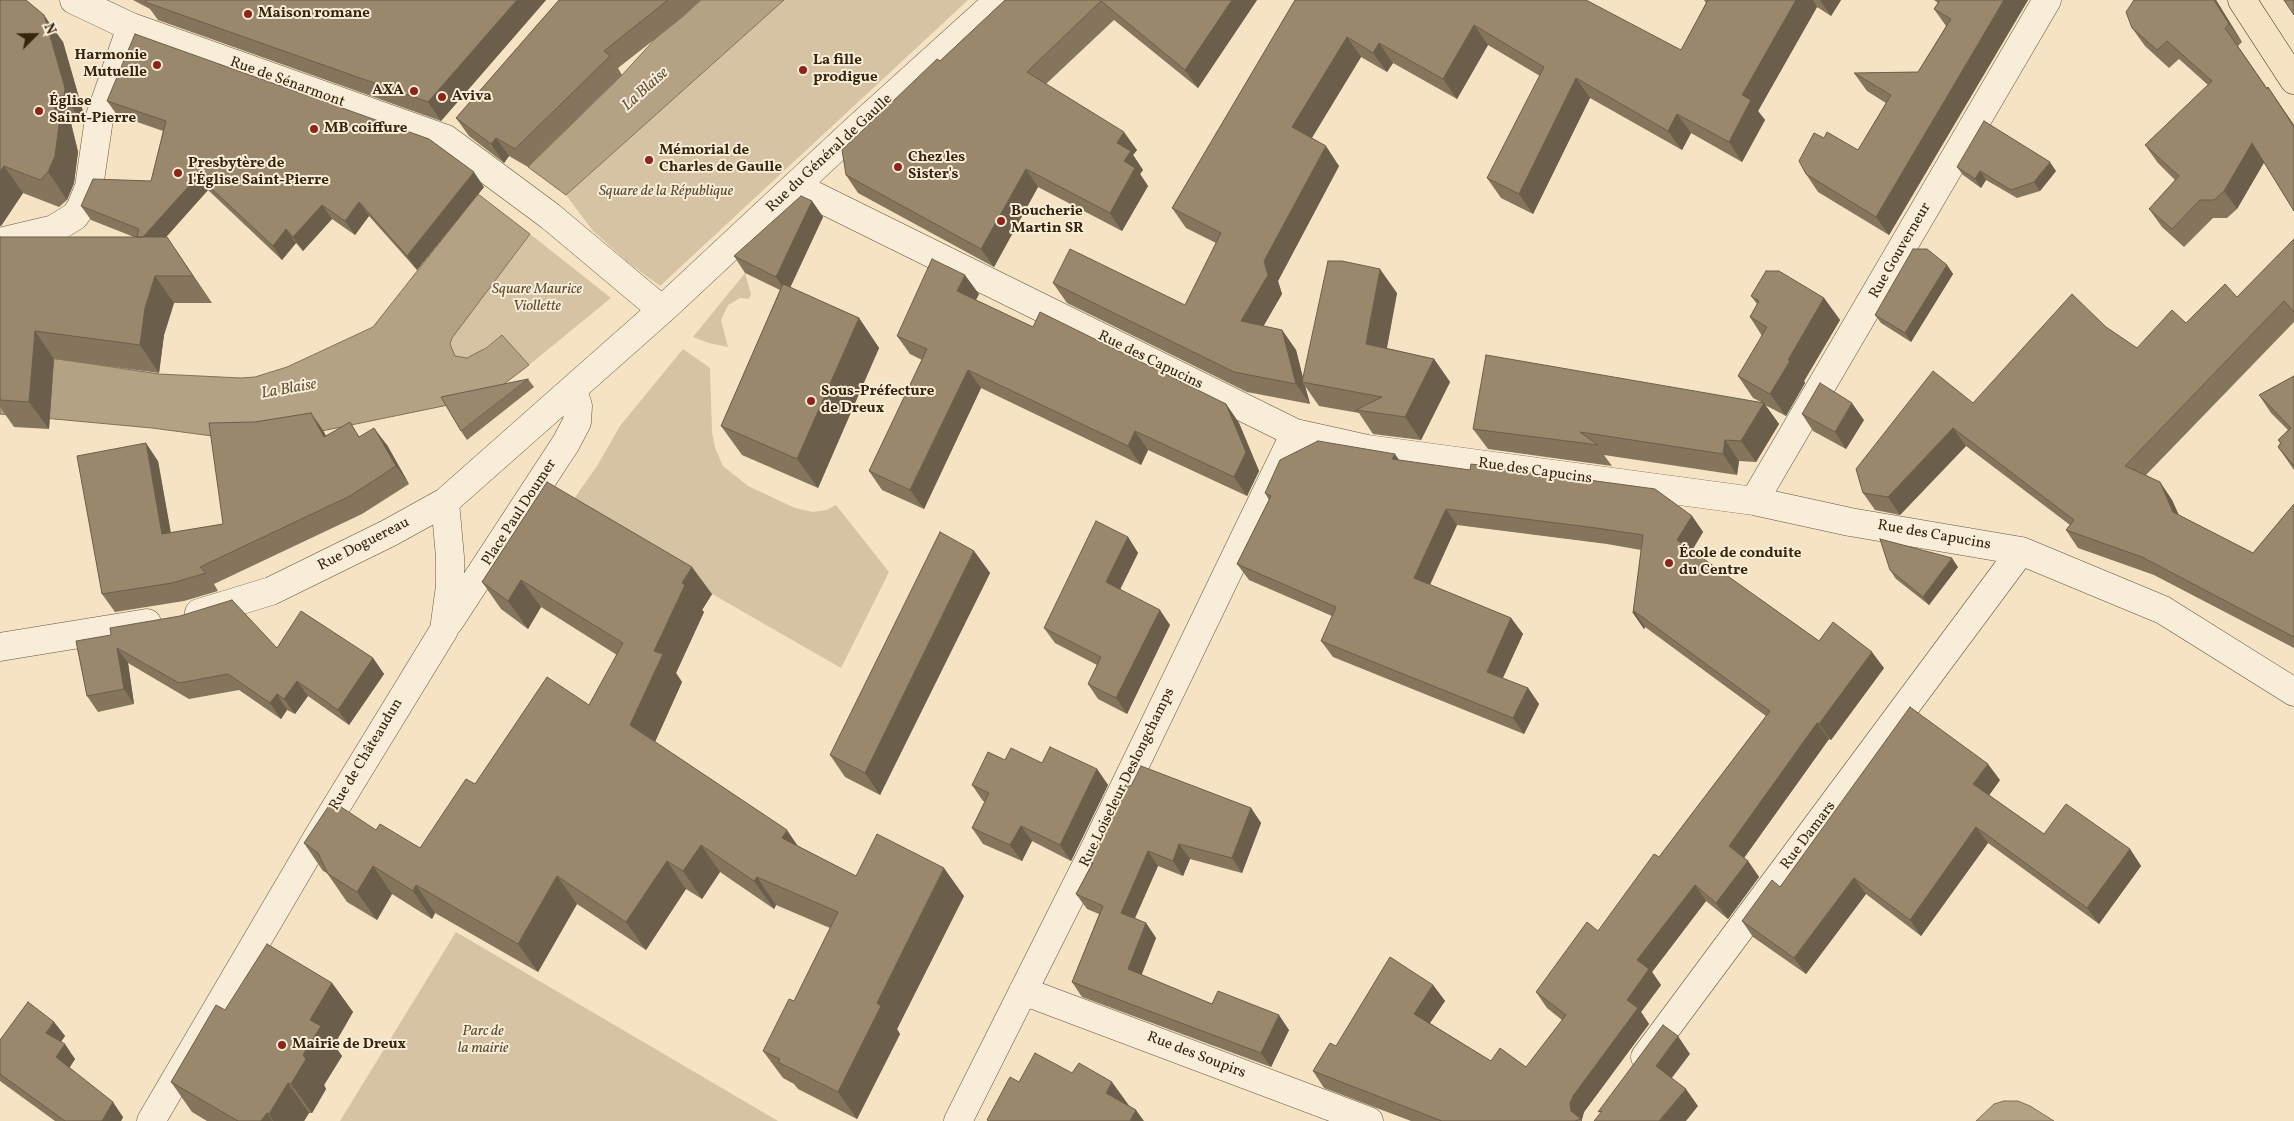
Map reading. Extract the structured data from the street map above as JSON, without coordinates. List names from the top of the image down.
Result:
{
  "streets": {
    "street": [
      "Rue de Sénarmont",
      "Rue du Général de Gaulle",
      "Rue Gouverneur",
      "Rue des Capucins",
      "Place Paul Doumer",
      "Rue Doguereau",
      "Rue de Châteaudun",
      "Rue Loiseleur Deslongchamps",
      "Rue Damars",
      "Rue des Soupirs"
    ]
  },
  "crossings": [
    ["Rue de Sénarmont", "Rue du Général de Gaulle"],
    ["Rue de Sénarmont", "Rue Doguereau"],
    ["Rue du Général de Gaulle", "Rue des Capucins"],
    ["Rue du Général de Gaulle", "Rue Doguereau"],
    ["Rue Gouverneur", "Rue des Capucins"],
    ["Rue des Capucins", "Rue Loiseleur Deslongchamps"],
    ["Rue des Capucins", "Rue Damars"],
    ["Place Paul Doumer", "Rue Doguereau"],
    ["Place Paul Doumer", "Rue de Châteaudun"],
    ["Rue Doguereau", "Rue de Châteaudun"],
    ["Rue Loiseleur Deslongchamps", "Rue des Soupirs"]
  ],
  "water": ["La Blaise"],
  "parks": ["Square de la République", "Square Maurice Viollette", "Parc de la mairie"],
  "places": [
    "Maison romane",
    "Harmonie Mutuelle",
    "La fille prodigue",
    "AXA",
    "Aviva",
    "Église Saint-Pierre",
    "MB coiffure",
    "Mémorial de Charles de Gaulle",
    "Chez les Sister's",
    "Presbytère de l'Église Saint-Pierre",
    "Boucherie Martin SR",
    "Sous-Préfecture de Dreux",
    "École de conduite du Centre",
    "Mairie de Dreux"
  ],
  "north": "top right"
}
